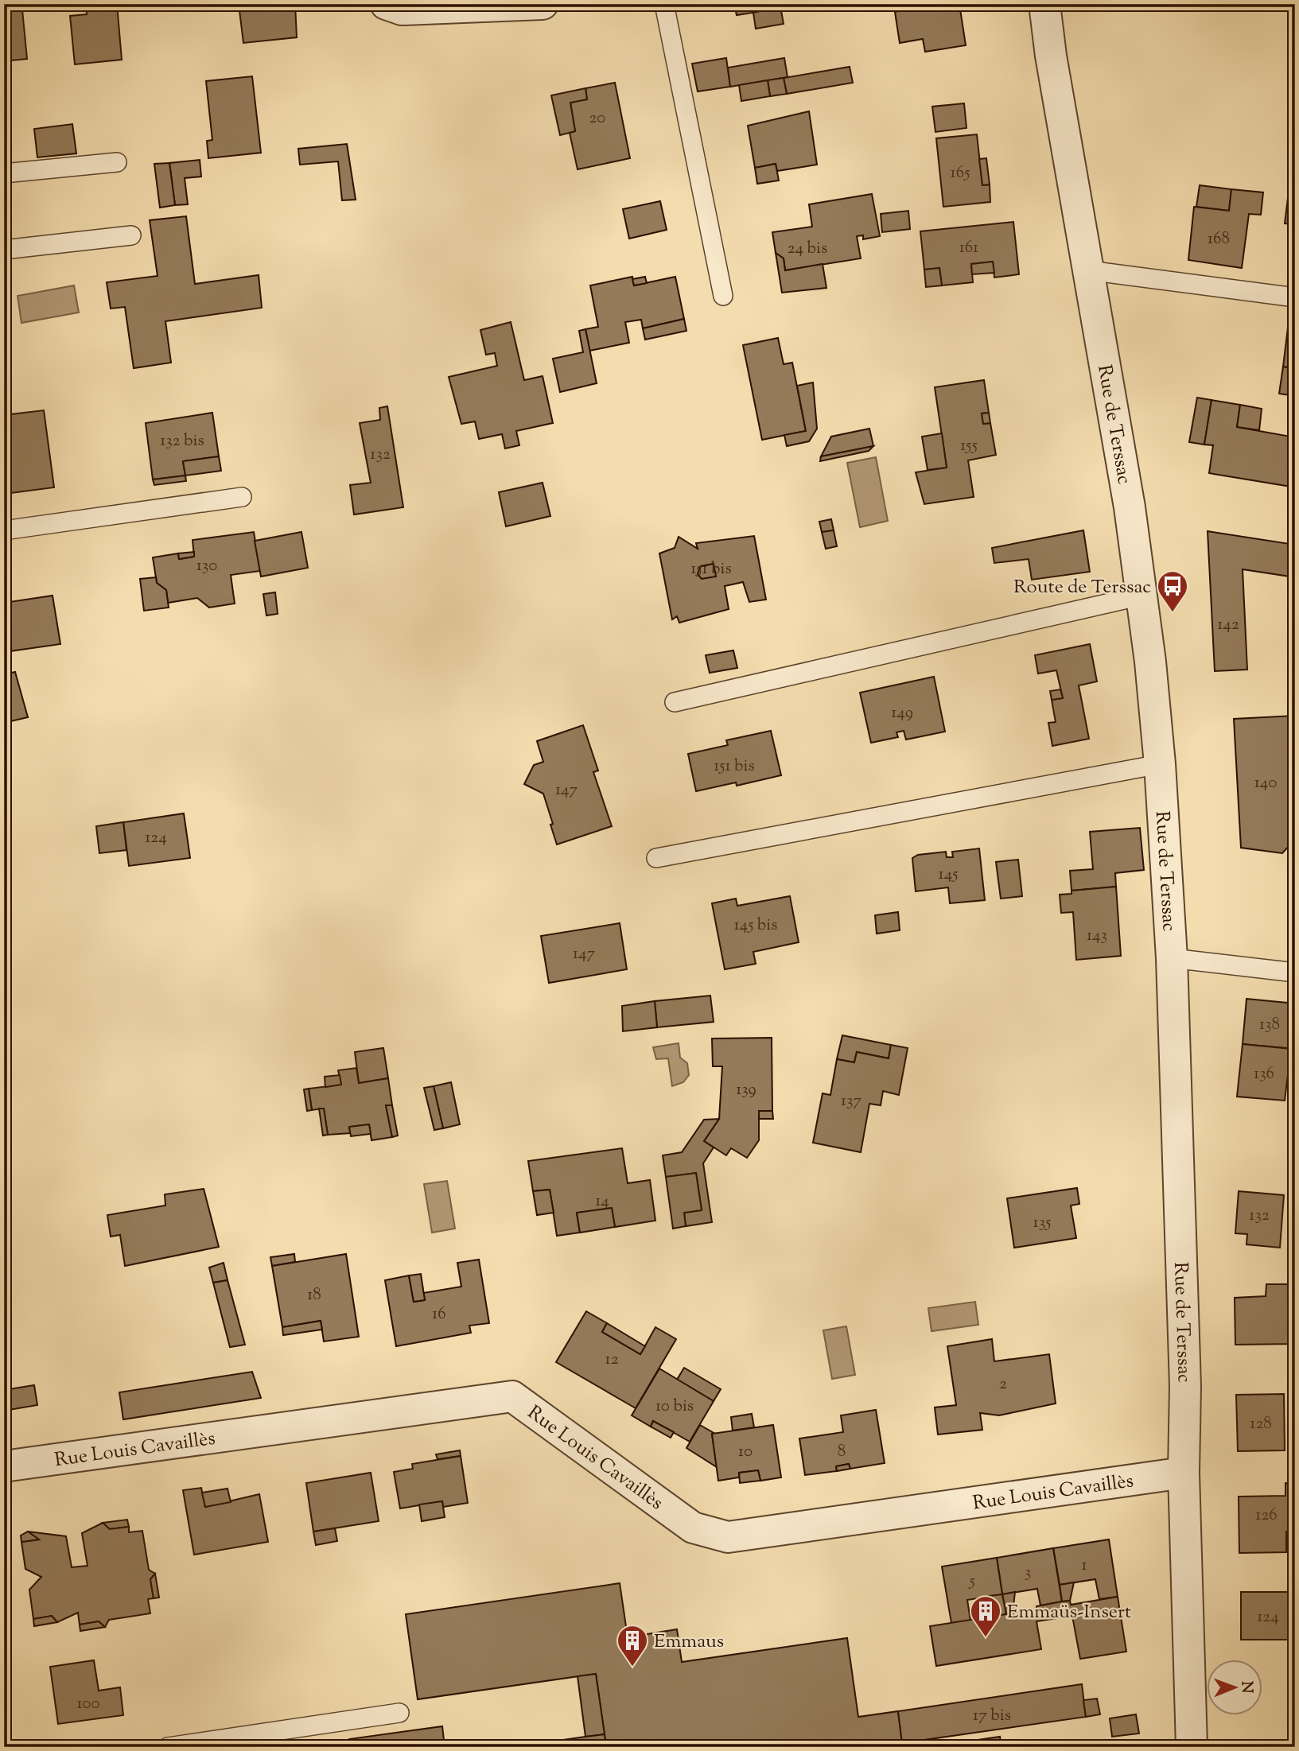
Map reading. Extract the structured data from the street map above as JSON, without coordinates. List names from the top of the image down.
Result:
{
  "streets": {
    "street": ["Rue de Terssac", "Rue Louis Cavaillès"]
  },
  "crossings": [
    ["Rue de Terssac", "Rue Louis Cavaillès"]
  ],
  "places": {
    "bus stop": ["Route de Terssac"],
    "building": ["Emmaüs-Insert", "Emmaus"]
  },
  "house_numbers": [
    "20",
    "165",
    "168",
    "161",
    "24 bis",
    "132 bis",
    "155",
    "132",
    "130",
    "151 bis",
    "142",
    "149",
    "151 bis",
    "140",
    "147",
    "124",
    "145",
    "145 bis",
    "143",
    "147",
    "138",
    "136",
    "139",
    "137",
    "14",
    "132",
    "135",
    "18",
    "16",
    "12",
    "2",
    "10 bis",
    "128",
    "10",
    "8",
    "126",
    "1",
    "3",
    "5",
    "124",
    "100",
    "17 bis"
  ],
  "north": "right"
}
